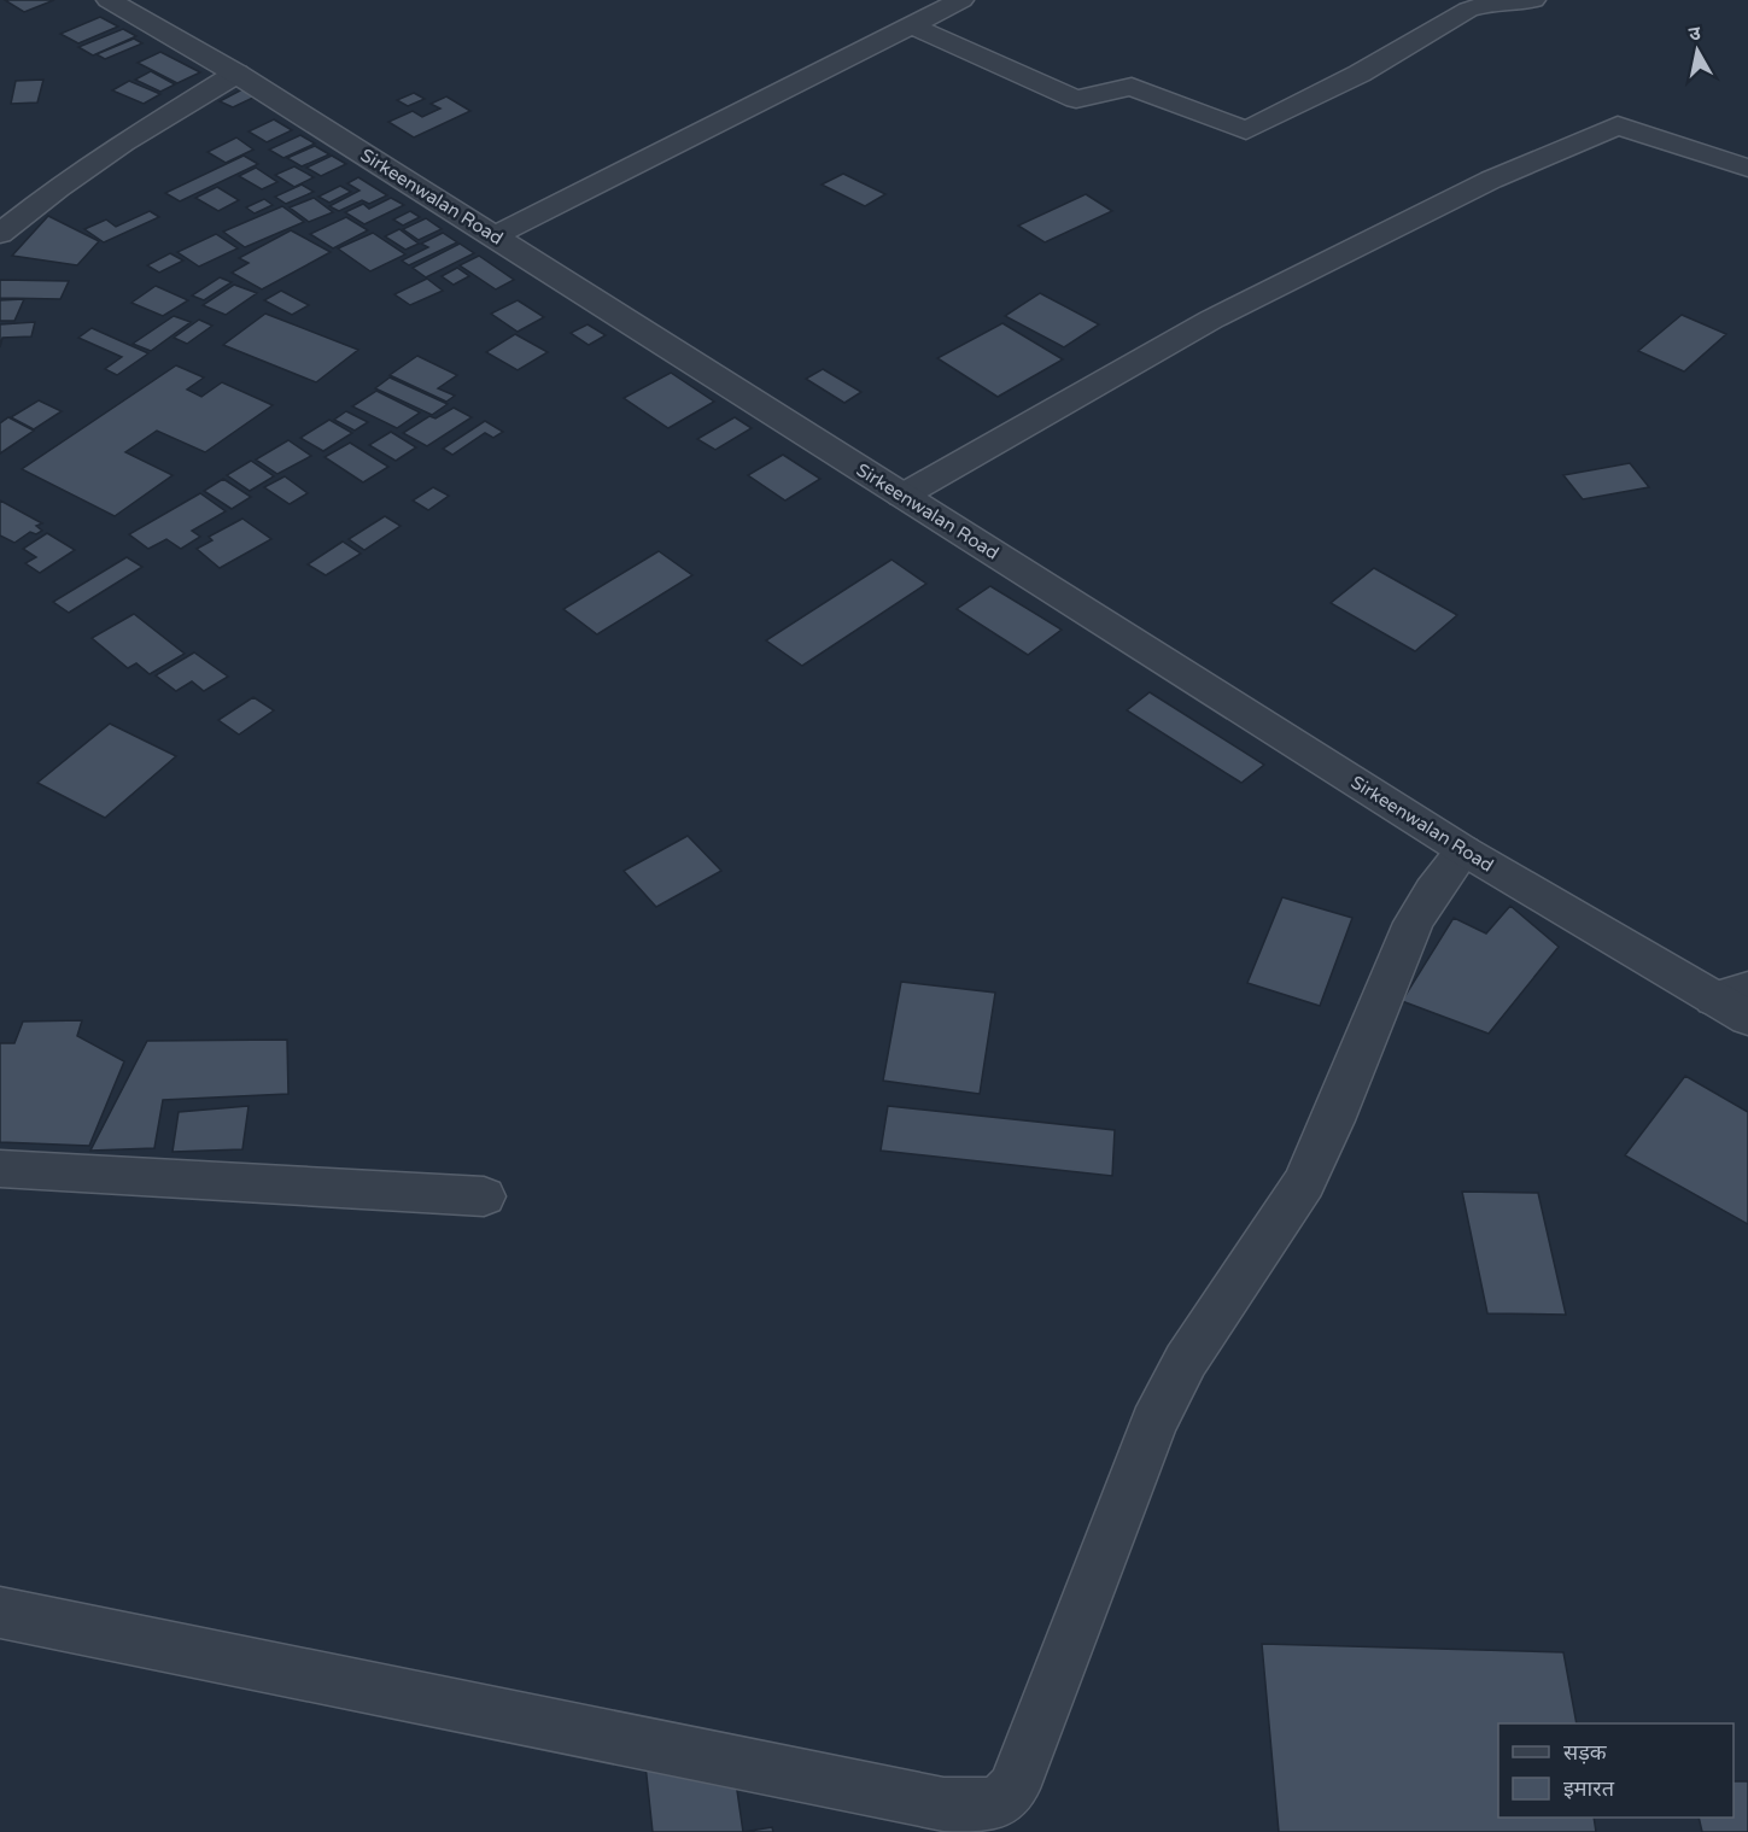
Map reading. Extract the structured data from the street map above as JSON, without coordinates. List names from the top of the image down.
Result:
{
  "streets": {
    "street": ["Sirkeenwalan Road"]
  },
  "legend": ["सड़क", "इमारत"],
  "north": "top"
}
